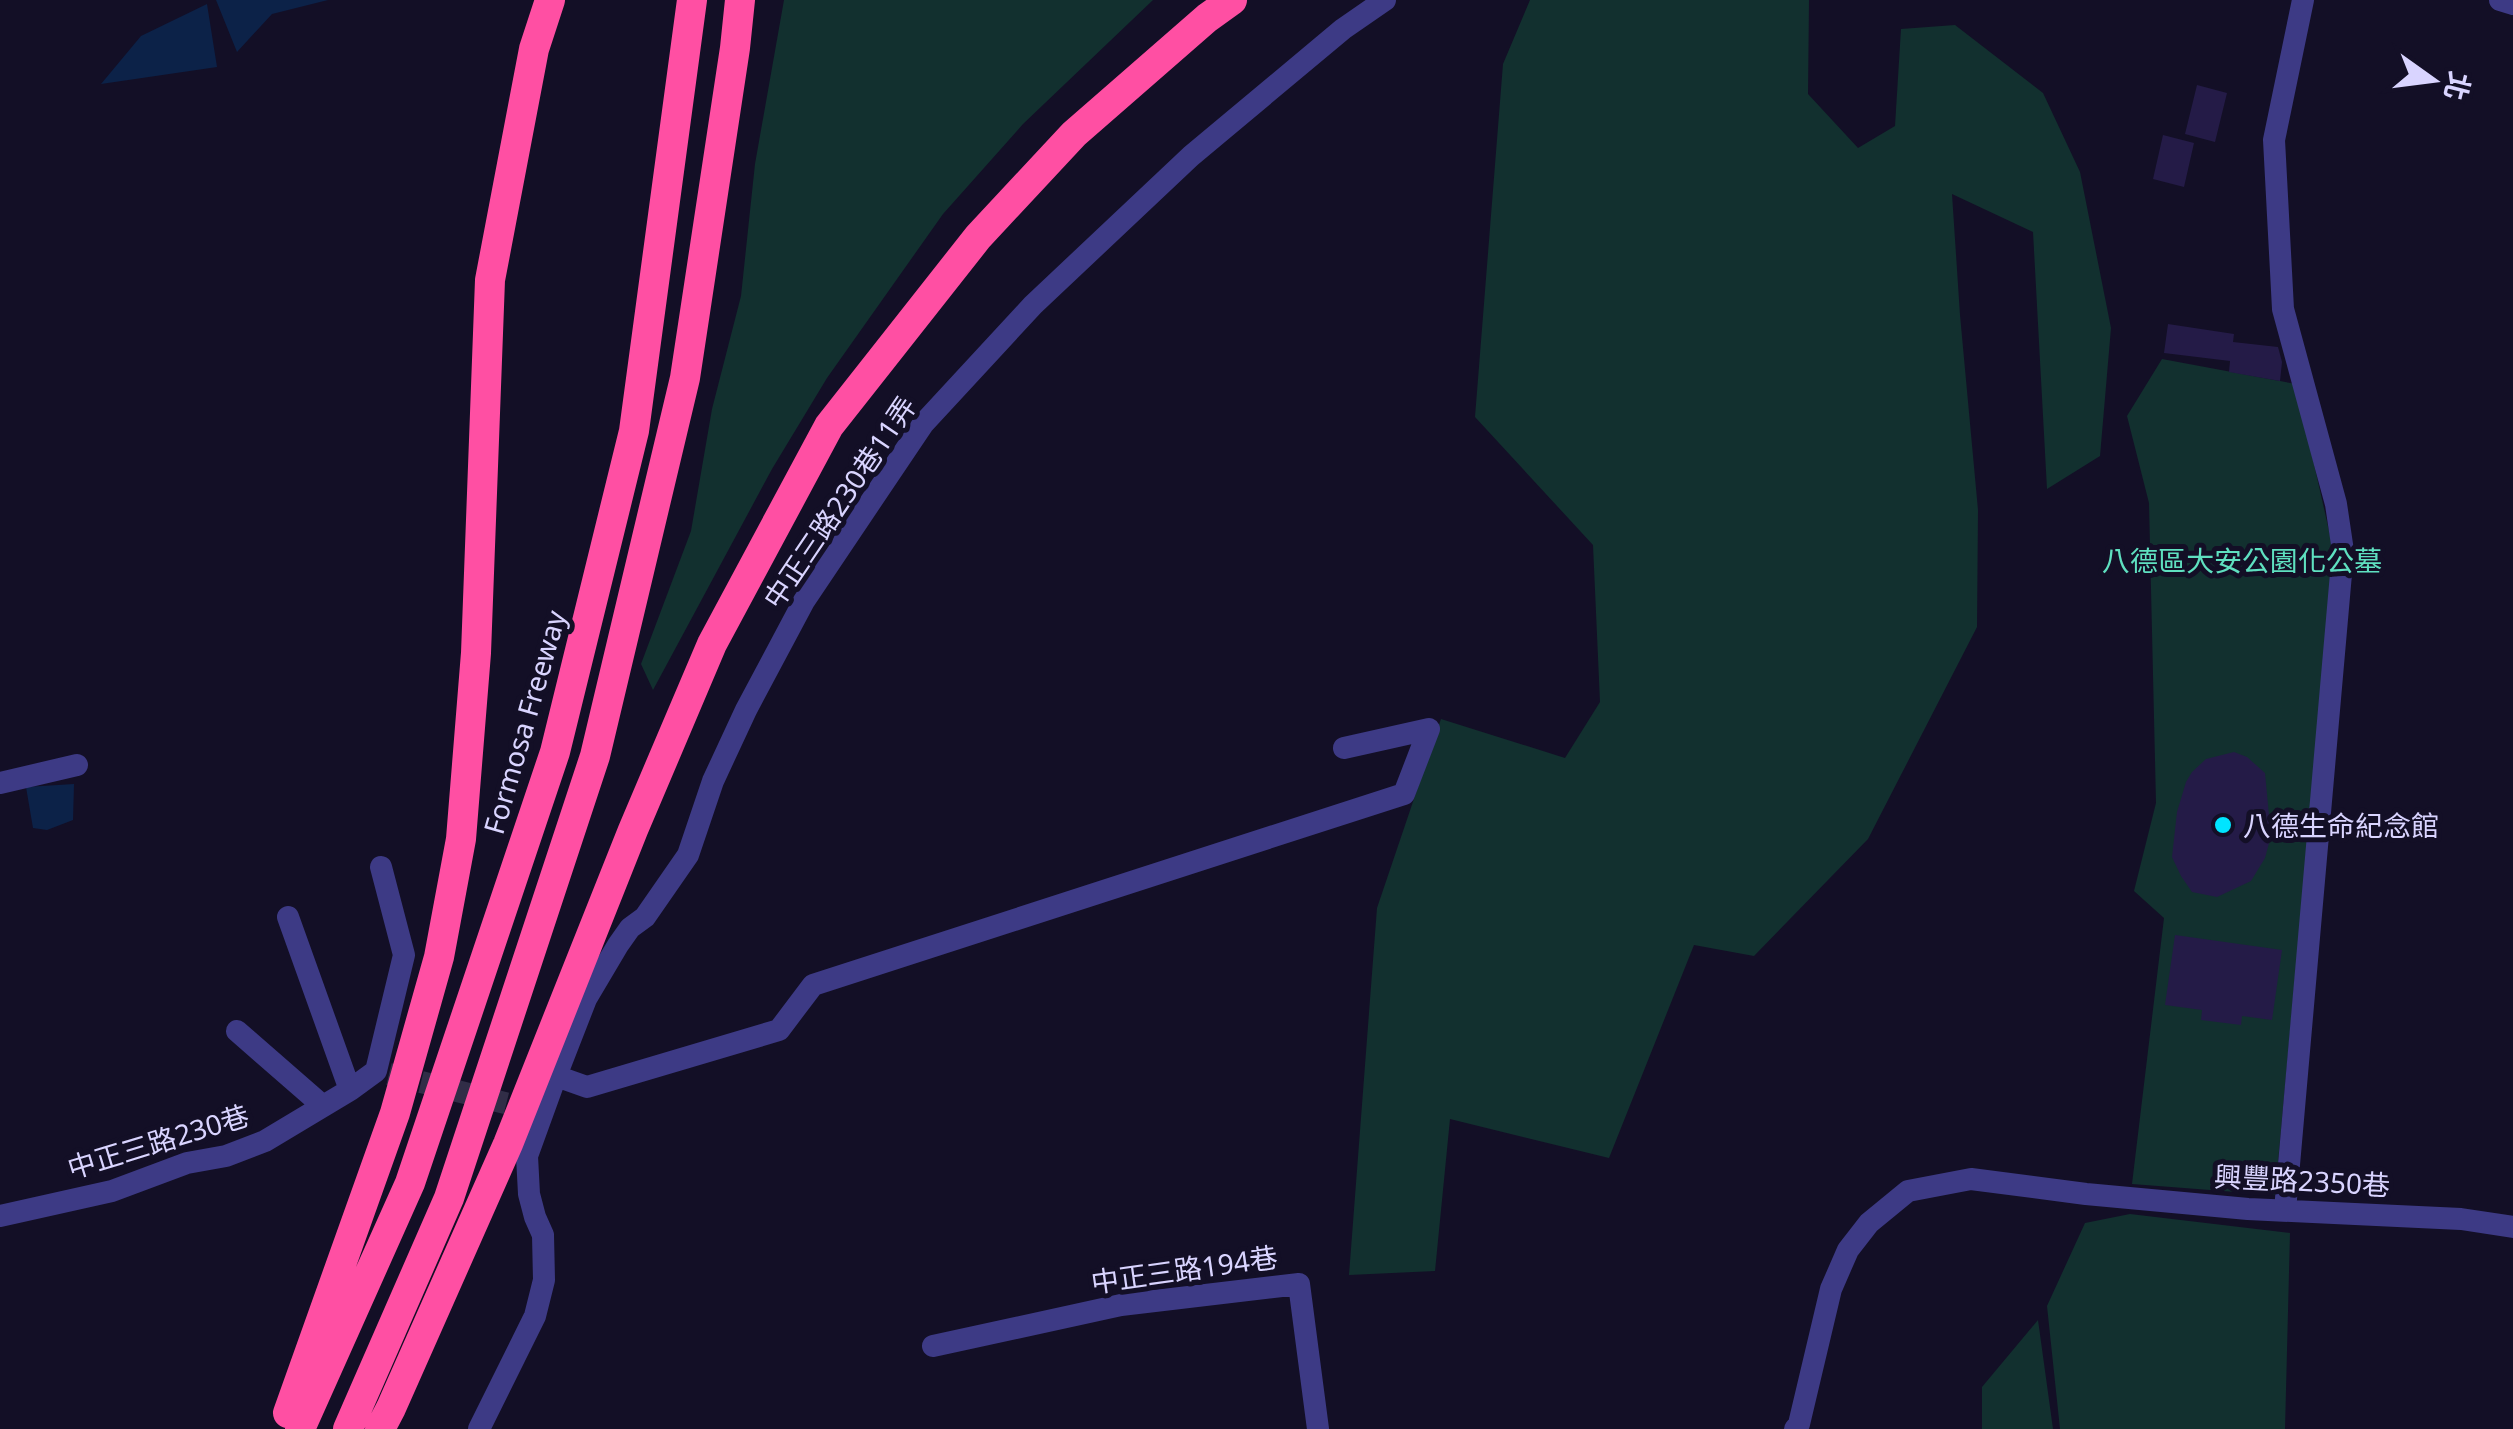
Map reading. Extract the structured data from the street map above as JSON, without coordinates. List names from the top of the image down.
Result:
{
  "streets": {
    "highway": ["Formosa Freeway"],
    "street": [
      "中正三路230巷11弄",
      "中正三路230巷",
      "興豐路2350巷",
      "中正三路194巷"
    ]
  },
  "parks": ["八德區大安公園化公墓"],
  "places": ["八德生命紀念館"],
  "north": "right"
}
